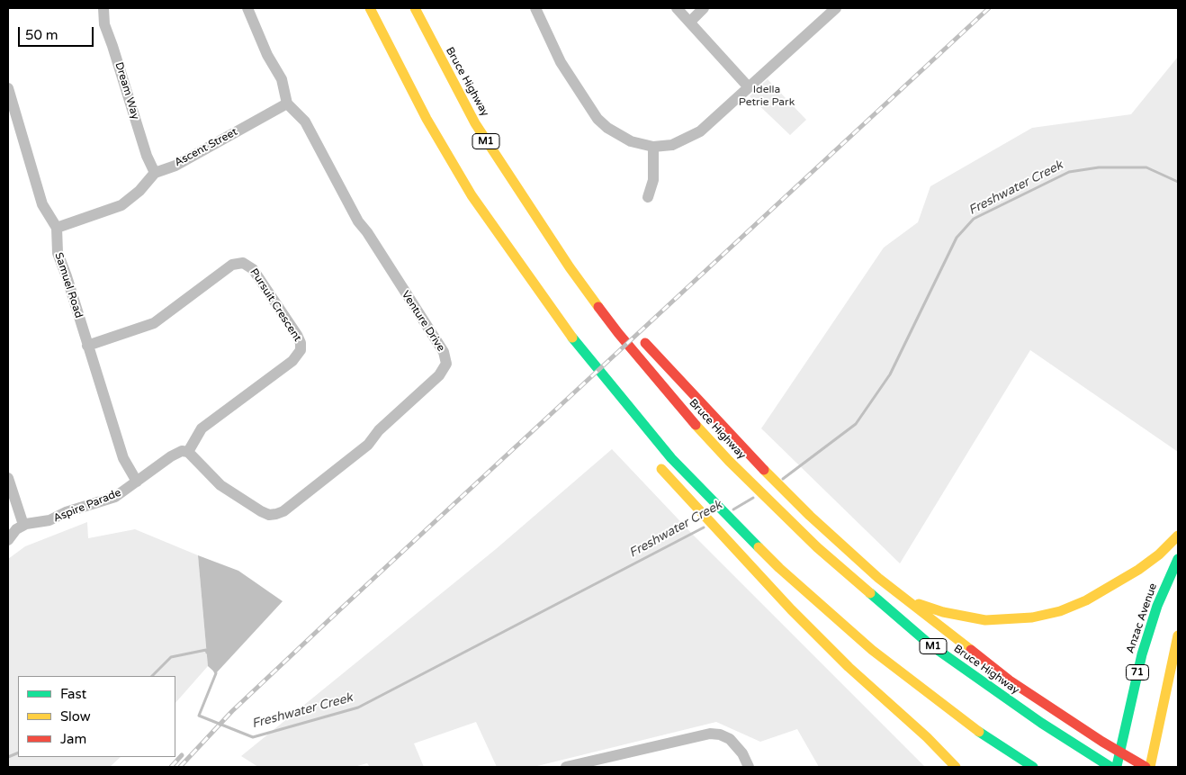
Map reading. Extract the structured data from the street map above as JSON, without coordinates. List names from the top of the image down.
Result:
{
  "streets": {
    "highway": [
      "Bruce Highway",
      "M1",
      "Anzac Avenue",
      "71"
    ],
    "street": [
      "Dream Way",
      "Ascent Street",
      "Samuel Road",
      "Pursuit Crescent",
      "Venture Drive",
      "Aspire Parade"
    ]
  },
  "crossings": [
    ["Dream Way", "Ascent Street"],
    ["Ascent Street", "Venture Drive"],
    ["Samuel Road", "Pursuit Crescent"],
    ["Samuel Road", "Aspire Parade"],
    ["Pursuit Crescent", "Venture Drive"],
    ["Pursuit Crescent", "Aspire Parade"],
    ["Venture Drive", "Aspire Parade"]
  ],
  "water": ["Freshwater Creek"],
  "parks": ["Idella Petrie Park"],
  "legend": ["Fast", "Slow", "Jam"],
  "scale_bar": "50 m"
}
